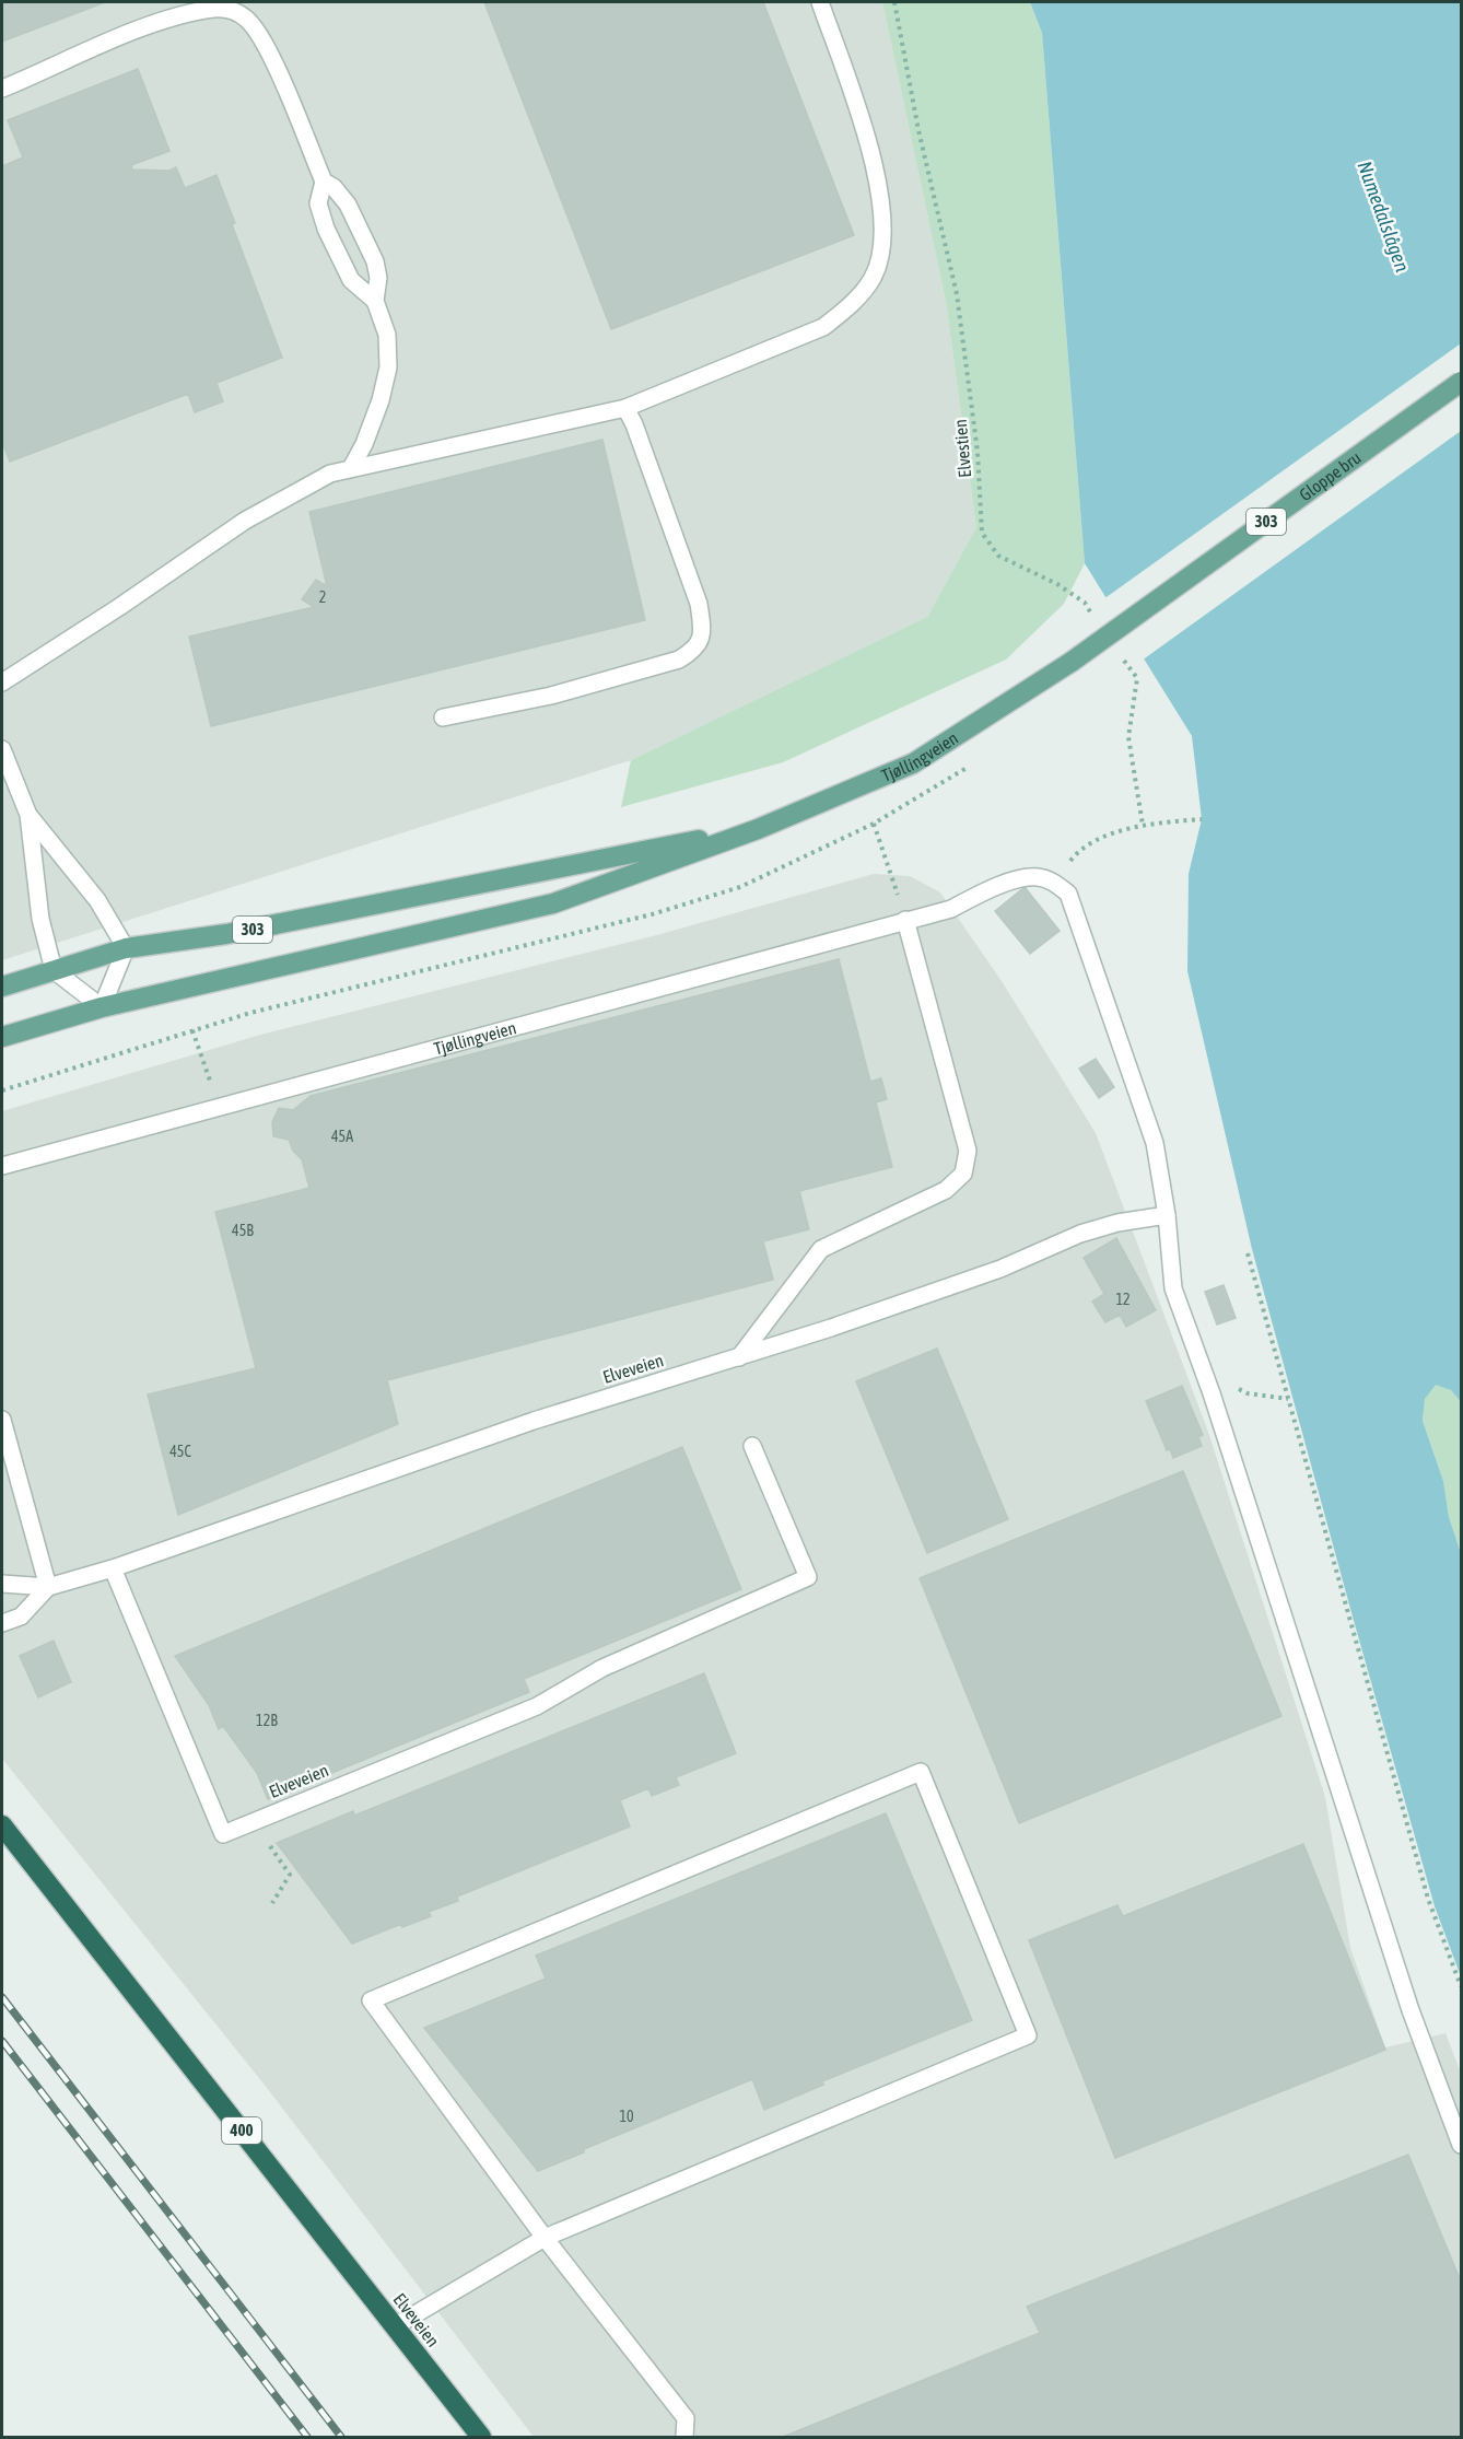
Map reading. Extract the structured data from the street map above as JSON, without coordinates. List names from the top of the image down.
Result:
{
  "streets": {
    "highway": ["Elveveien", "400"],
    "main road": ["Gloppe bru", "303", "Tjøllingveien"],
    "path": ["Elvestien"]
  },
  "crossings": [
    ["Gloppe bru", "Tjøllingveien"]
  ],
  "water": ["Numedalslågen"],
  "house_numbers": [
    "2",
    "45A",
    "45B",
    "12",
    "45C",
    "12B",
    "10"
  ]
}
